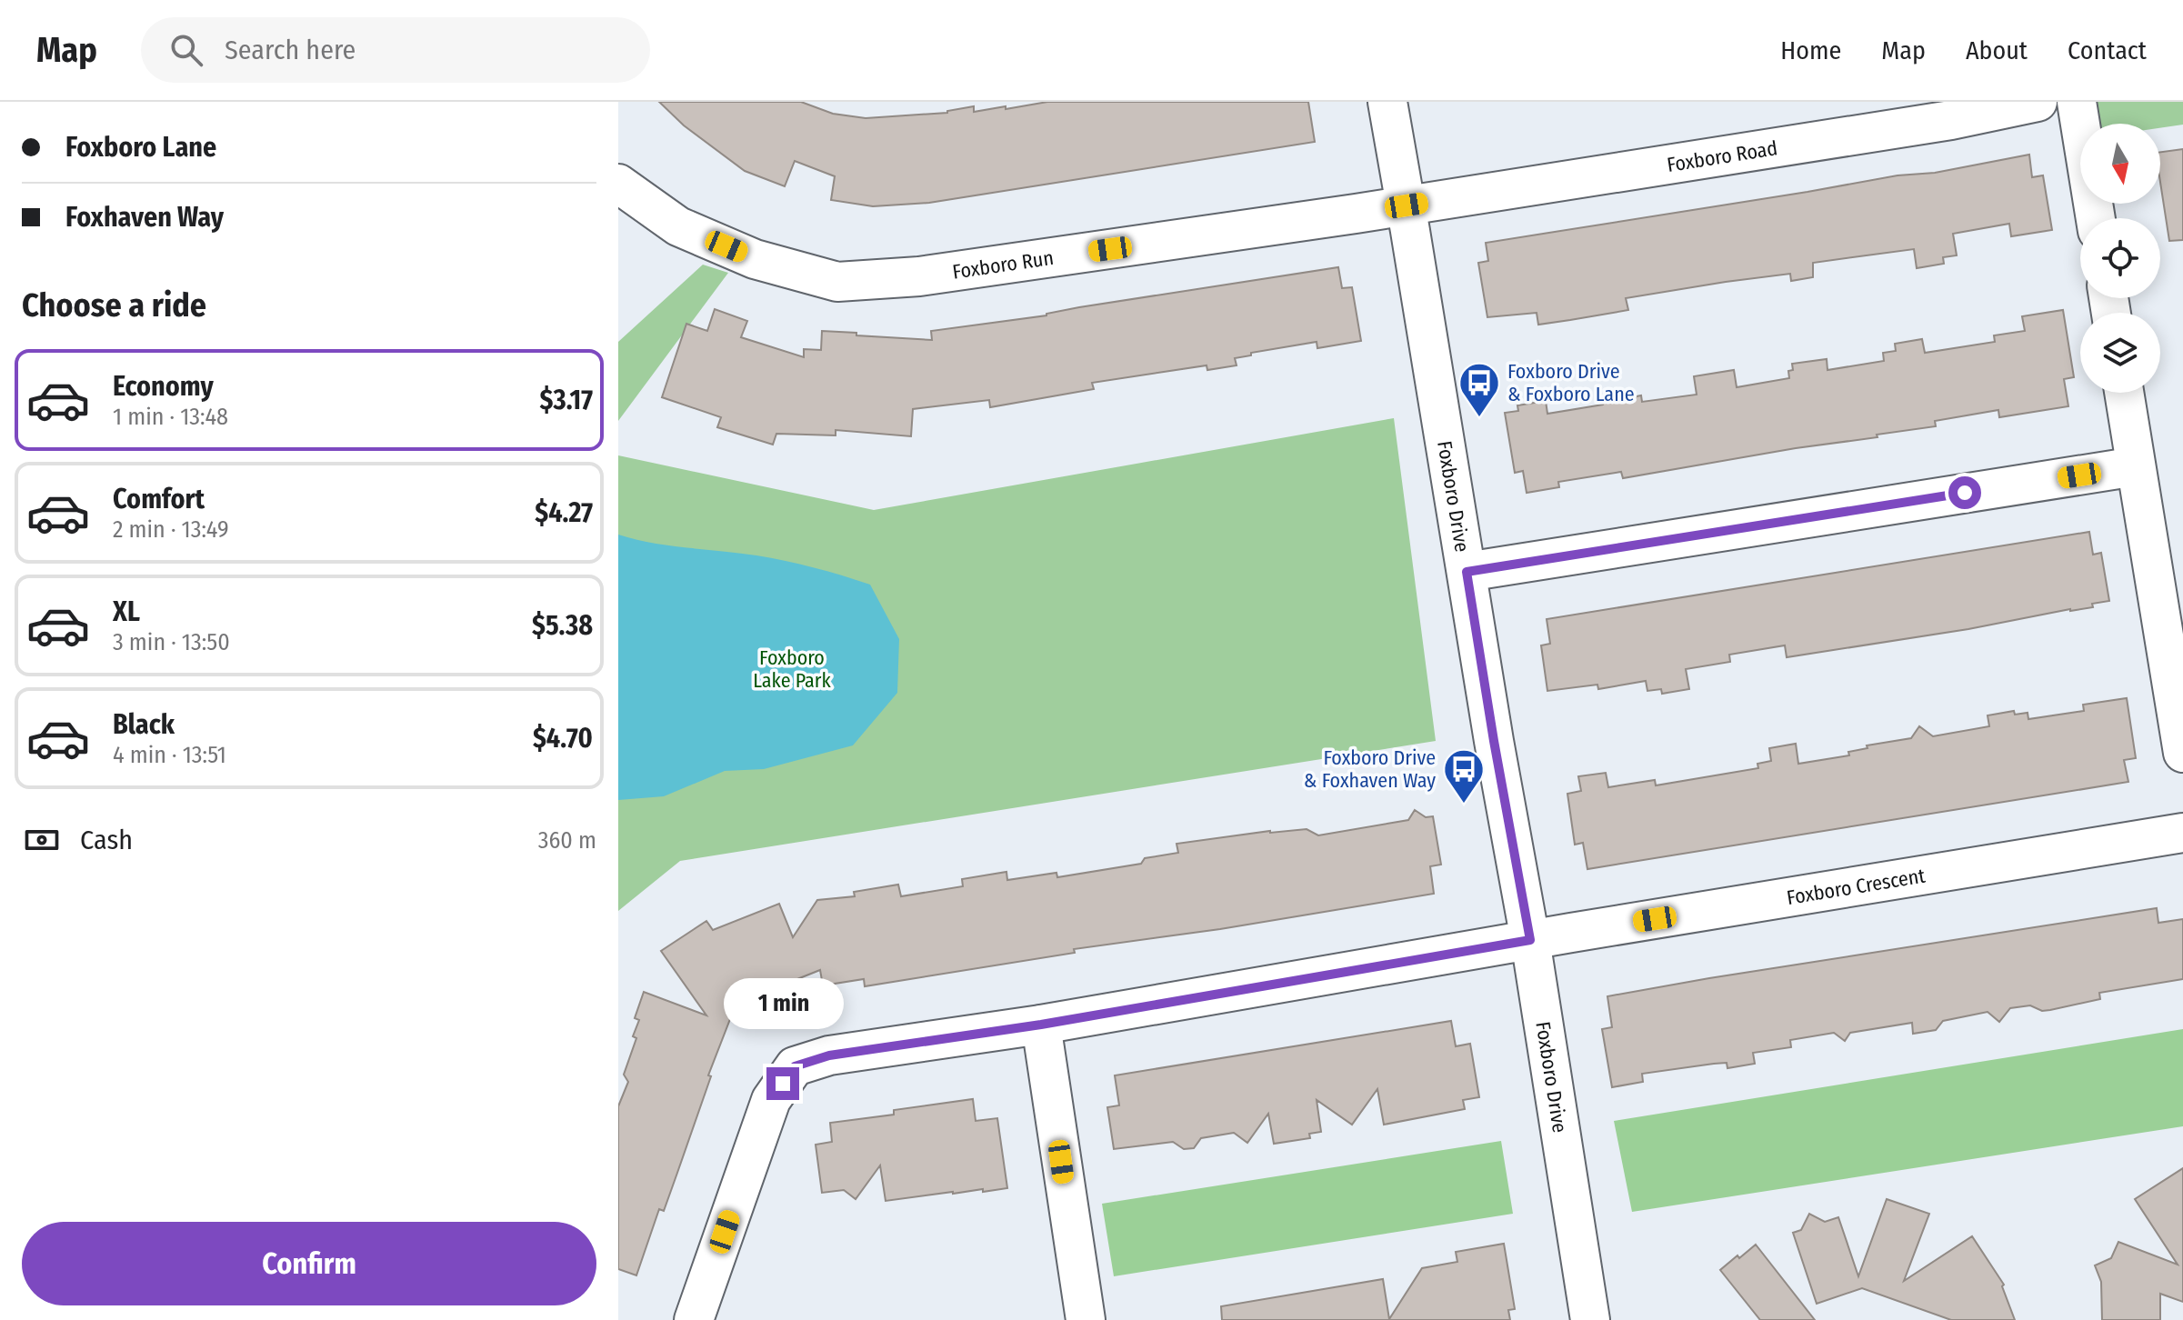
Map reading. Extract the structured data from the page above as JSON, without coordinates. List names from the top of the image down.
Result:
{
  "streets": {
    "street": [
      "Foxboro Road",
      "Foxboro Run",
      "Foxboro Drive",
      "Foxboro Crescent"
    ]
  },
  "crossings": [
    ["Foxboro Road", "Foxboro Run"],
    ["Foxboro Road", "Foxboro Drive"],
    ["Foxboro Run", "Foxboro Drive"],
    ["Foxboro Drive", "Foxboro Crescent"]
  ],
  "parks": ["Foxboro Lake Park"],
  "places": {
    "bus stop": ["Foxboro Drive & Foxboro Lane", "Foxboro Drive & Foxhaven Way"]
  },
  "north": "bottom",
  "page": {
    "header": "Map",
    "search": "Search here",
    "nav": [
      "Home",
      "Map",
      "About",
      "Contact"
    ],
    "banner": ["Foxboro Lane", "Foxhaven Way"],
    "heading": "Choose a ride",
    "list": [
      {
        "name": "Economy",
        "note": "1 min · 13:48",
        "value": "$3.17"
      },
      {
        "name": "Comfort",
        "note": "2 min · 13:49",
        "value": "$4.27"
      },
      {
        "name": "XL",
        "note": "3 min · 13:50",
        "value": "$5.38"
      },
      {
        "name": "Black",
        "note": "4 min · 13:51",
        "value": "$4.70"
      }
    ],
    "pay": ["Cash", "360 m"],
    "bubble": "1 min",
    "buttons": "Confirm"
  }
}
